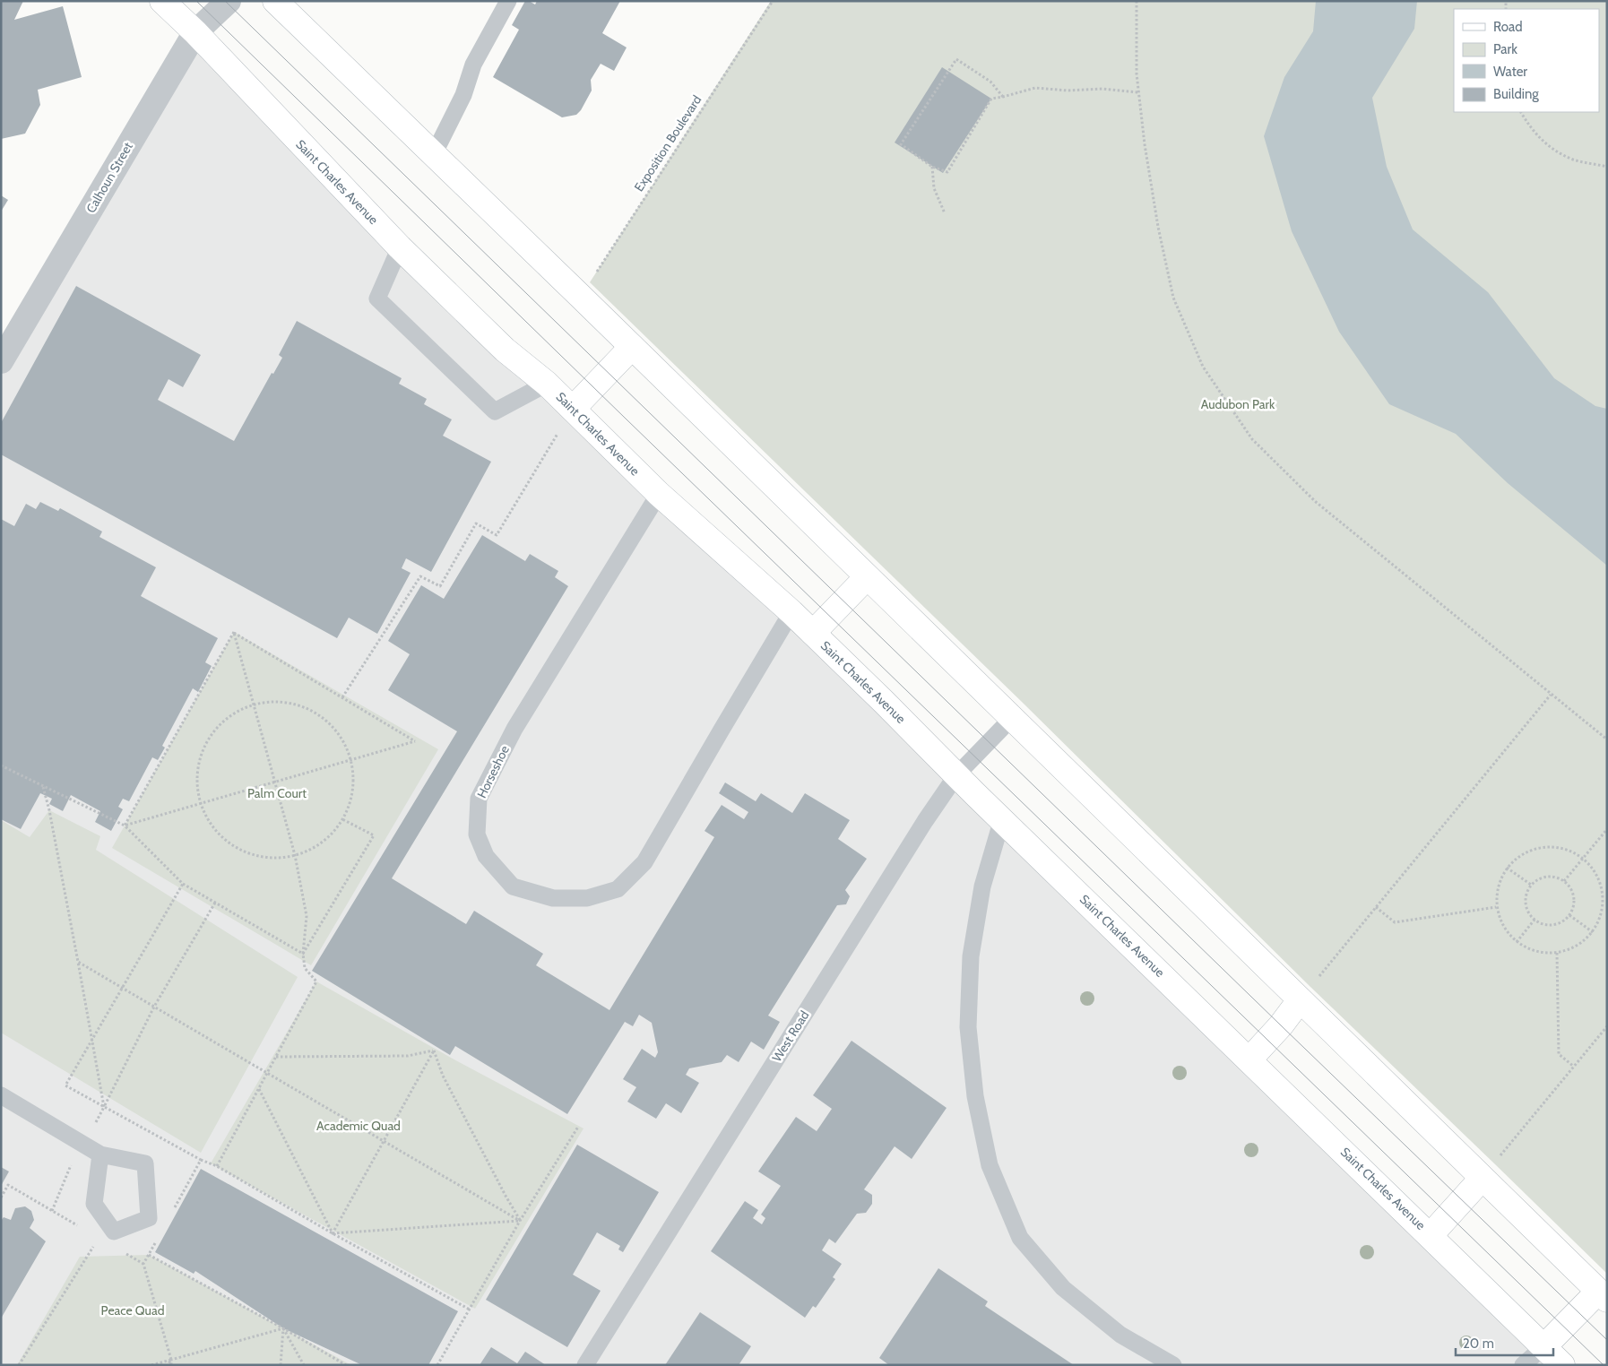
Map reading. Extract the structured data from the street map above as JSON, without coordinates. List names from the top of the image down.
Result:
{
  "streets": {
    "main road": ["Saint Charles Avenue"],
    "street": ["Calhoun Street"],
    "lane": ["Horseshoe", "West Road"],
    "path": ["Exposition Boulevard"]
  },
  "crossings": [
    ["Calhoun Street", "Saint Charles Avenue"],
    ["Saint Charles Avenue", "Horseshoe"],
    ["Saint Charles Avenue", "West Road"]
  ],
  "parks": [
    "Audubon Park",
    "Palm Court",
    "Academic Quad",
    "Peace Quad"
  ],
  "legend": [
    "Road",
    "Park",
    "Water",
    "Building"
  ],
  "scale_bar": "20 m"
}
